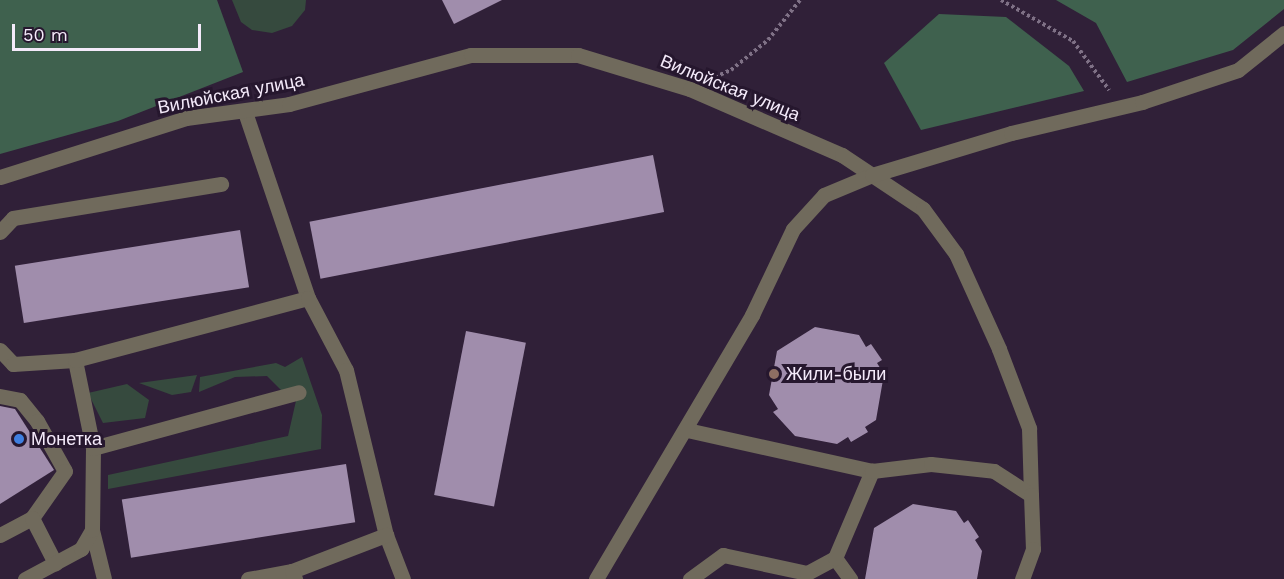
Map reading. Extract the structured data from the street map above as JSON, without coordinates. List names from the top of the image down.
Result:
{
  "streets": {
    "street": ["Вилюйская улица"]
  },
  "places": ["Жили-были", "Монетка"],
  "scale_bar": "50 m"
}
